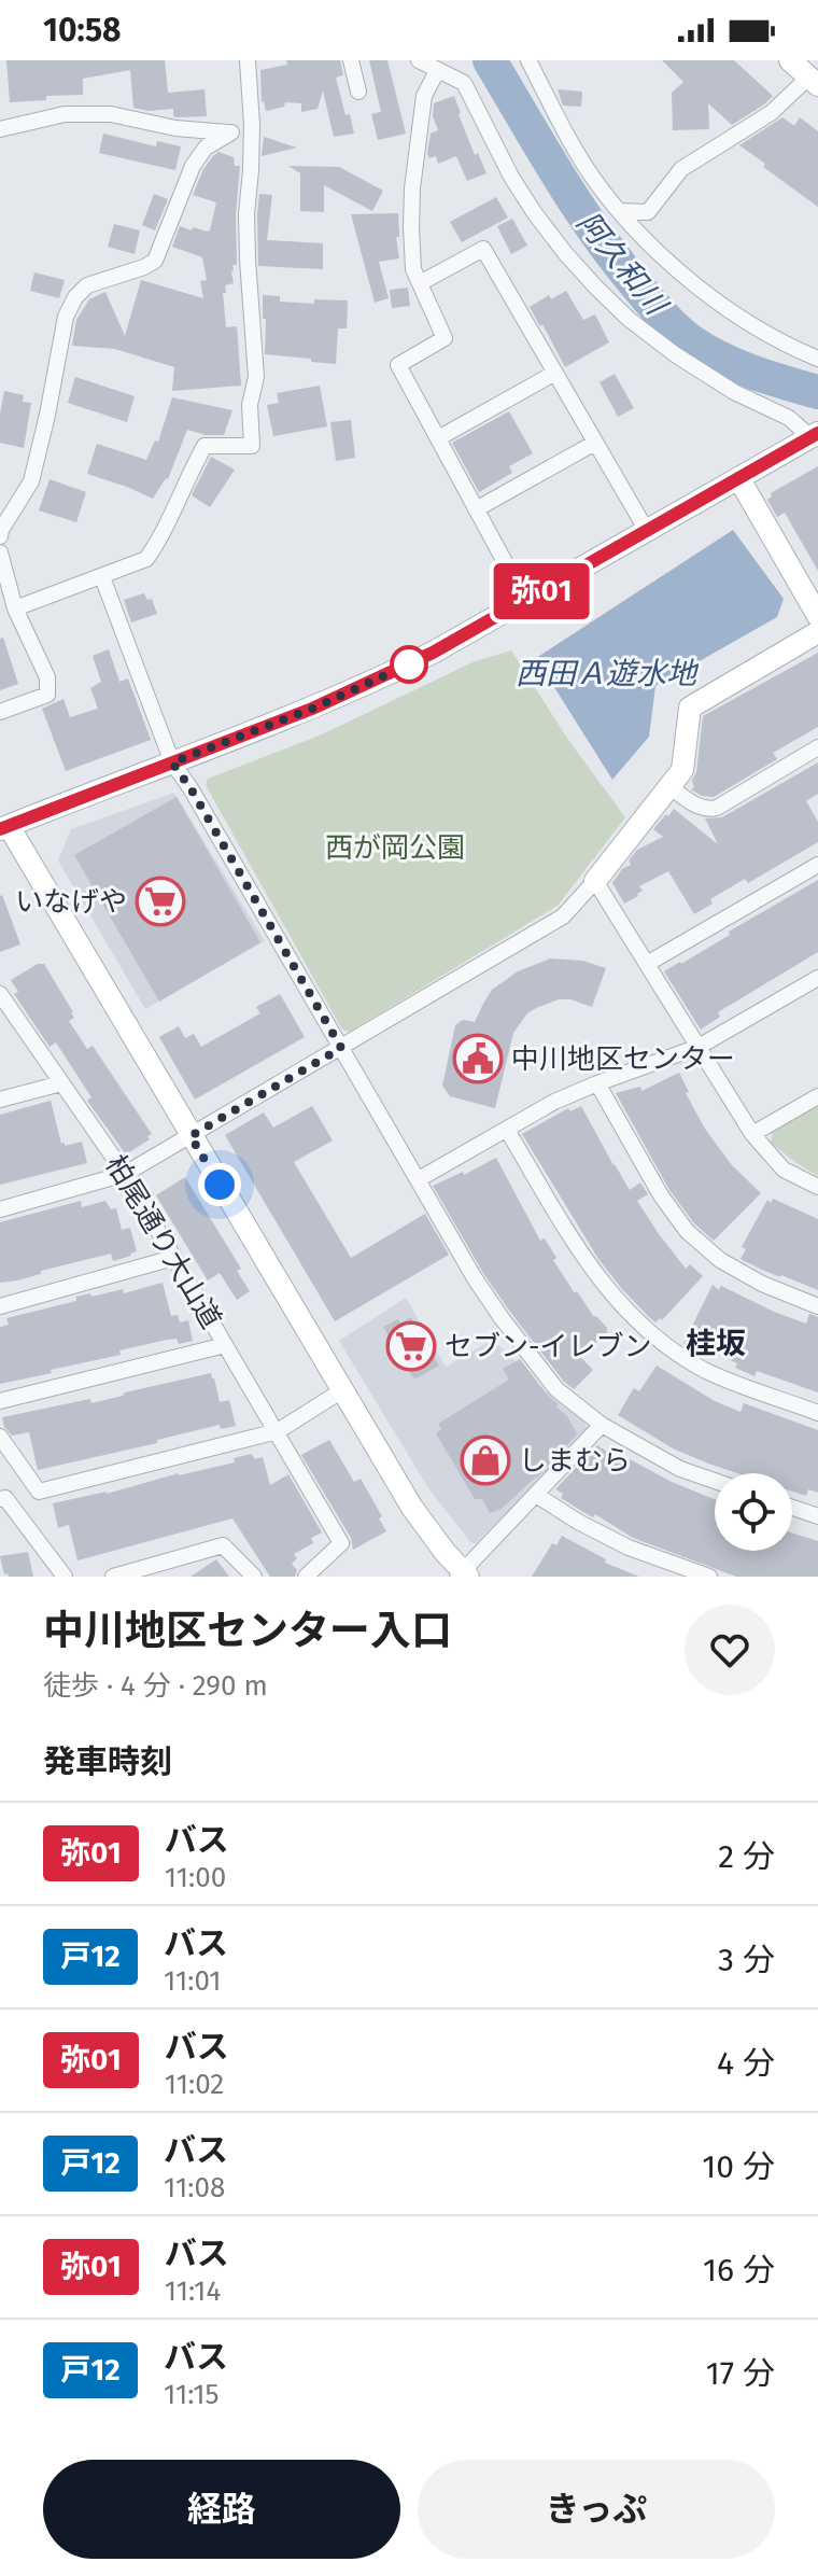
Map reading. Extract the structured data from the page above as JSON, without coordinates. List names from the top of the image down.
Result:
{
  "streets": {
    "street": ["柏尾通り大山道"]
  },
  "districts": ["桂坂"],
  "water": ["阿久和川", "西田Ａ遊水地"],
  "parks": ["西が岡公園"],
  "places": {
    "supermarket": ["いなげや", "セブン-イレブン"],
    "public building": ["中川地区センター"],
    "shop": ["しまむら"]
  },
  "lines": ["bus line 弥01"],
  "page": {
    "status": "10:58",
    "on_map": "弥01",
    "heading": [
      ["中川地区センター入口", "徒歩 · 4 分 · 290 m"],
      "発車時刻"
    ],
    "list": [
      {
        "mark": "弥01",
        "name": "バス",
        "note": "11:00",
        "value": "2 分"
      },
      {
        "mark": "戸12",
        "name": "バス",
        "note": "11:01",
        "value": "3 分"
      },
      {
        "mark": "弥01",
        "name": "バス",
        "note": "11:02",
        "value": "4 分"
      },
      {
        "mark": "戸12",
        "name": "バス",
        "note": "11:08",
        "value": "10 分"
      },
      {
        "mark": "弥01",
        "name": "バス",
        "note": "11:14",
        "value": "16 分"
      },
      {
        "mark": "戸12",
        "name": "バス",
        "note": "11:15",
        "value": "17 分"
      }
    ],
    "buttons": ["経路", "きっぷ"]
  }
}
